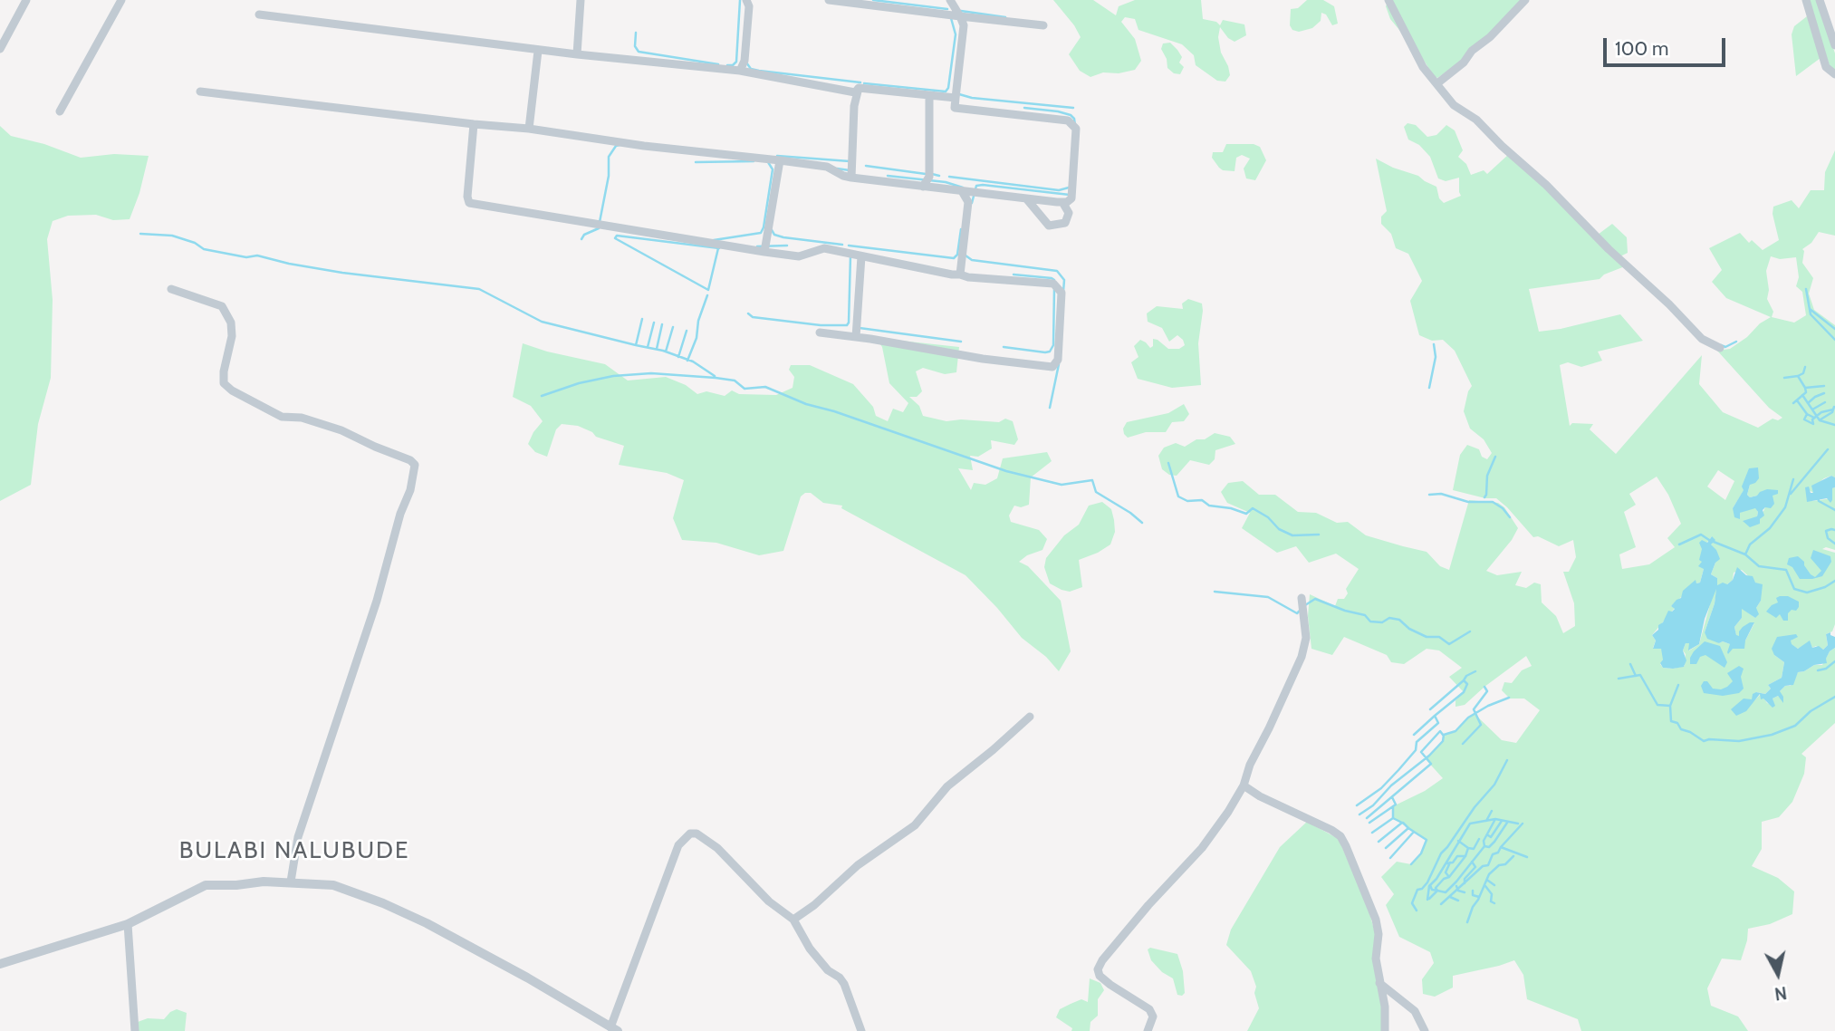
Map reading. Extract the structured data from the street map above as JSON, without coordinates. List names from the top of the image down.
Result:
{
  "districts": ["BULABI NALUBUDE"],
  "scale_bar": "100 m",
  "north": "bottom"
}
